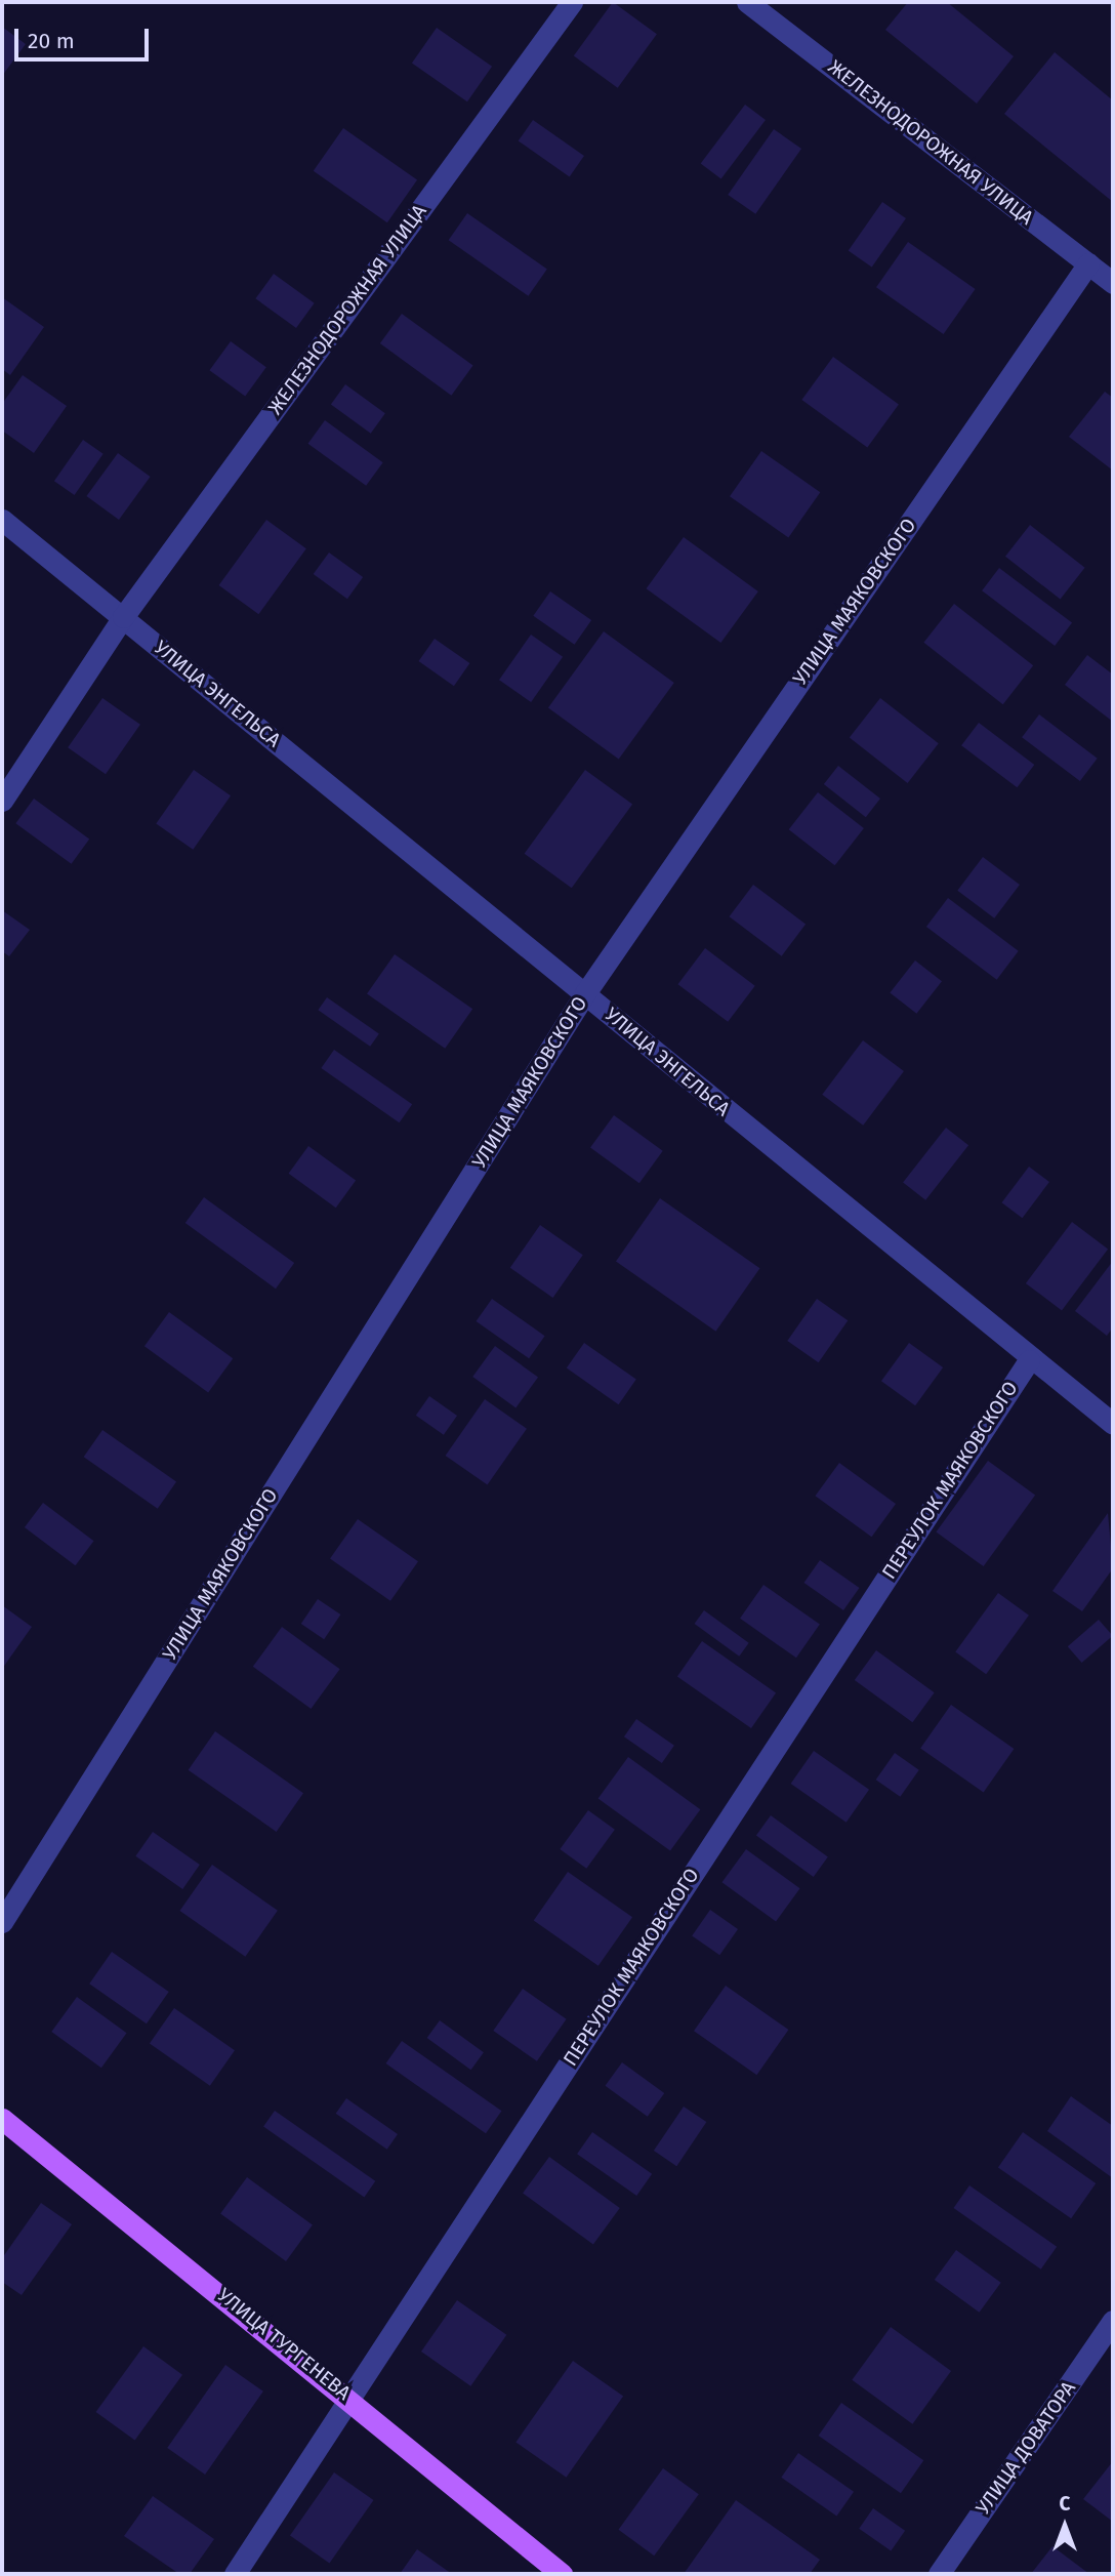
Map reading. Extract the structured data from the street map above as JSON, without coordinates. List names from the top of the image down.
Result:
{
  "streets": {
    "main road": ["УЛИЦА ТУРГЕНЕВА"],
    "street": [
      "ЖЕЛЕЗНОДОРОЖНАЯ УЛИЦА",
      "УЛИЦА МАЯКОВСКОГО",
      "УЛИЦА ЭНГЕЛЬСА",
      "ПЕРЕУЛОК МАЯКОВСКОГО",
      "УЛИЦА ДОВАТОРА"
    ]
  },
  "crossings": [
    ["ЖЕЛЕЗНОДОРОЖНАЯ УЛИЦА", "УЛИЦА МАЯКОВСКОГО"],
    ["ЖЕЛЕЗНОДОРОЖНАЯ УЛИЦА", "УЛИЦА ЭНГЕЛЬСА"],
    ["УЛИЦА МАЯКОВСКОГО", "УЛИЦА ЭНГЕЛЬСА"],
    ["УЛИЦА ЭНГЕЛЬСА", "ПЕРЕУЛОК МАЯКОВСКОГО"],
    ["ПЕРЕУЛОК МАЯКОВСКОГО", "УЛИЦА ТУРГЕНЕВА"]
  ],
  "scale_bar": "20 m",
  "north": "top"
}
